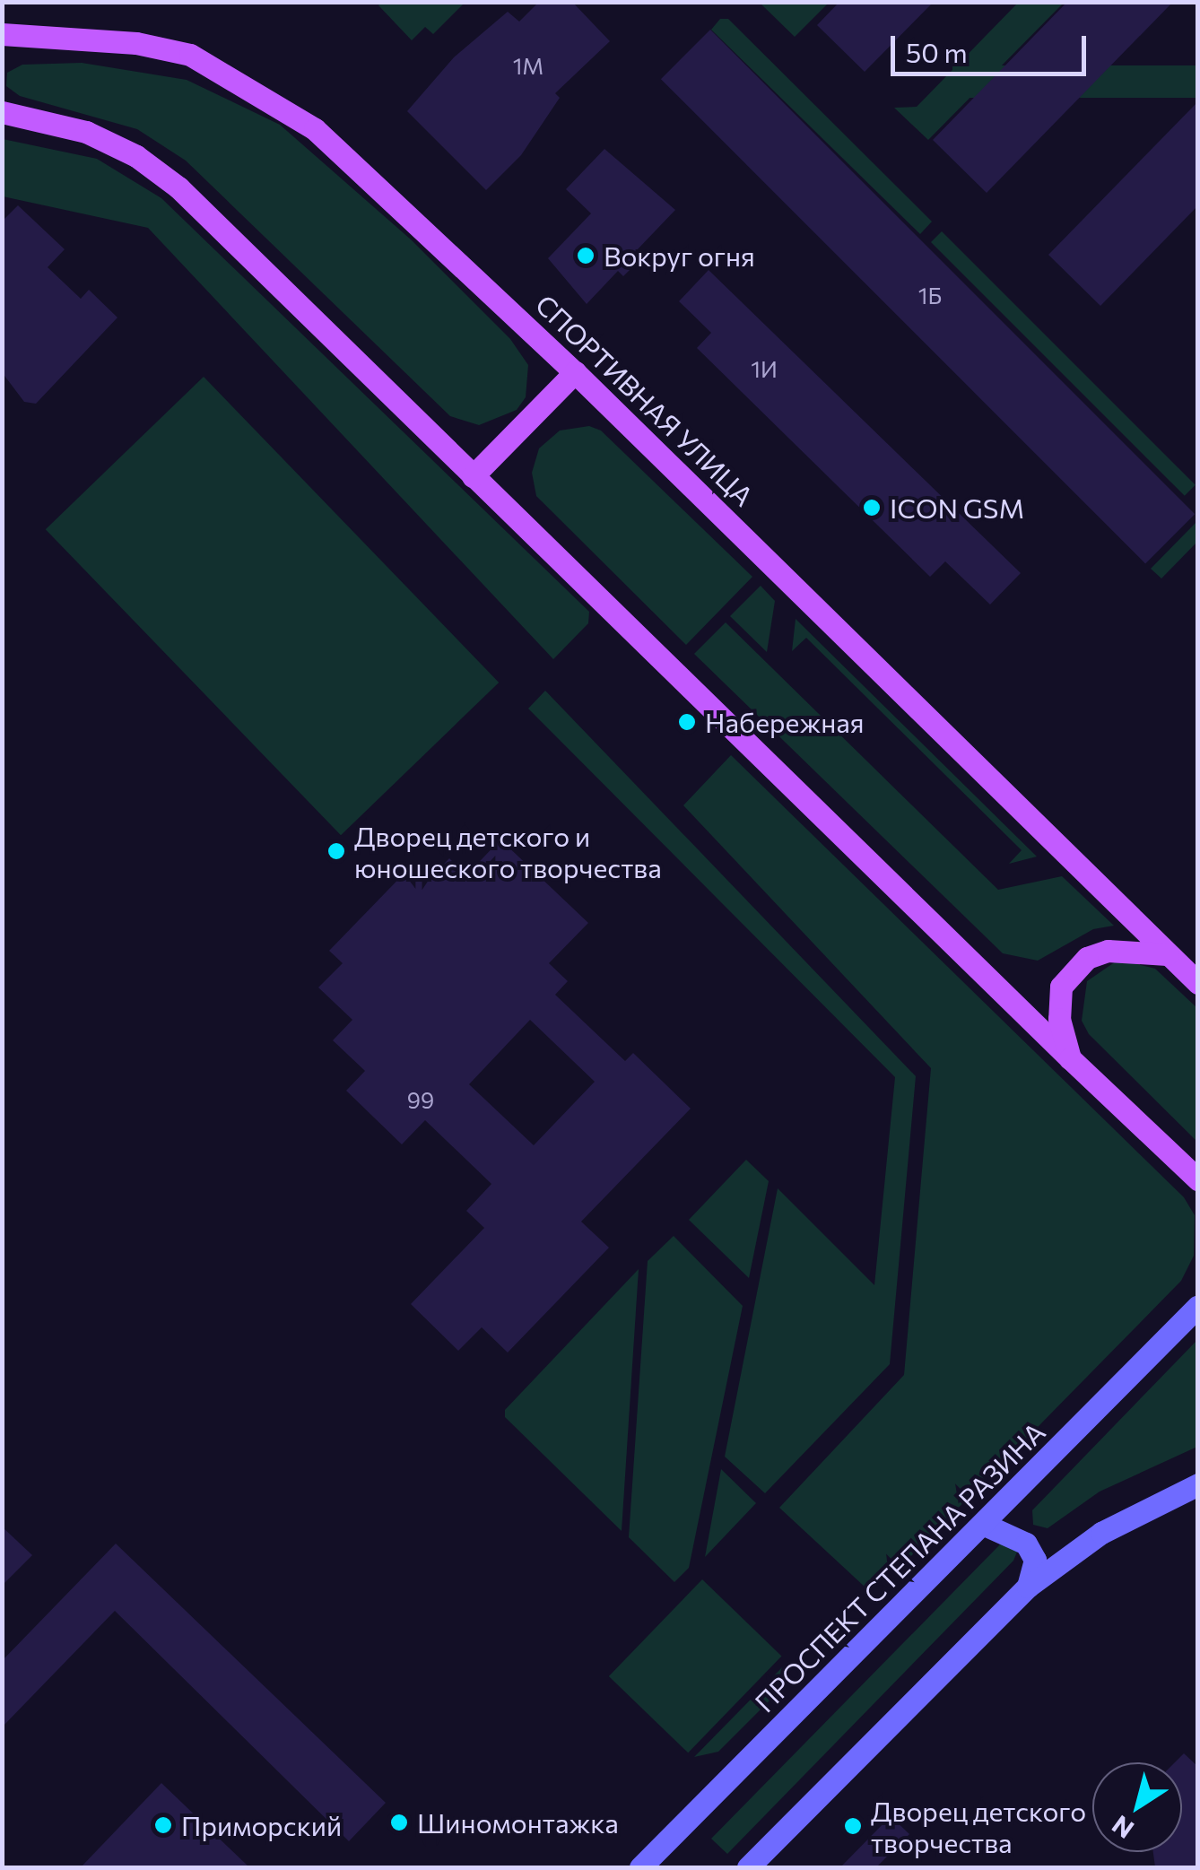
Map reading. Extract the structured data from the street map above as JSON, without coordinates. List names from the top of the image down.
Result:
{
  "streets": {
    "main road": ["СПОРТИВНАЯ УЛИЦА", "ПРОСПЕКТ СТЕПАНА РАЗИНА"]
  },
  "places": [
    "Вокруг огня",
    "ICON GSM",
    "Набережная",
    "Дворец детского и юношеского творчества",
    "Шиномонтажка",
    "Приморский",
    "Дворец детского творчества"
  ],
  "house_numbers": [
    "1М",
    "1Б",
    "1И",
    "99"
  ],
  "scale_bar": "50 m",
  "north": "bottom left"
}
